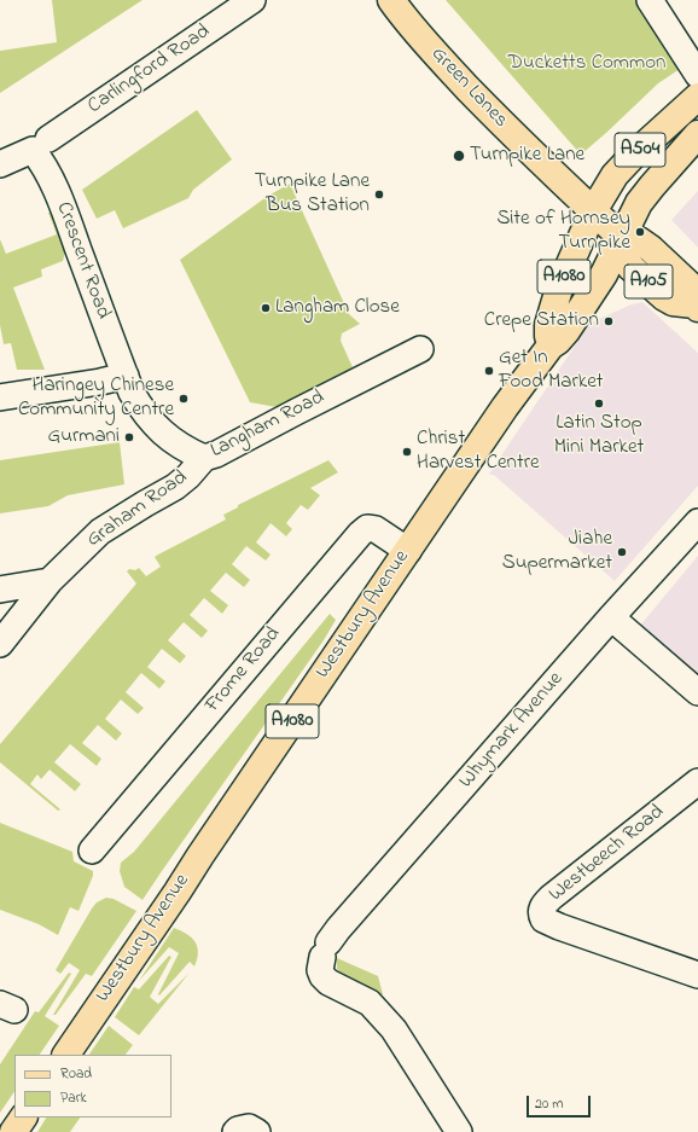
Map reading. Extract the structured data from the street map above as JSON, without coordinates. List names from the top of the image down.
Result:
{
  "streets": {
    "main road": [
      "Green Lanes",
      "A504",
      "A1080",
      "A105",
      "Westbury Avenue"
    ],
    "street": [
      "Carlingford Road",
      "Crescent Road",
      "Langham Road",
      "Graham Road",
      "Frome Road",
      "Whymark Avenue",
      "Westbeech Road"
    ]
  },
  "crossings": [
    ["Carlingford Road", "Crescent Road"],
    ["Green Lanes", "A504"],
    ["Green Lanes", "A1080"],
    ["Green Lanes", "A105"],
    ["A504", "A1080"],
    ["A504", "A105"],
    ["A504", "Westbury Avenue"],
    ["Crescent Road", "Langham Road"],
    ["A1080", "A105"],
    ["A1080", "Westbury Avenue"],
    ["A105", "Westbury Avenue"],
    ["Langham Road", "Graham Road"],
    ["Westbury Avenue", "Frome Road"]
  ],
  "parks": ["Ducketts Common"],
  "places": [
    "Turnpike Lane",
    "Turnpike Lane Bus Station",
    "Site of Hornsey Turnpike",
    "Langham Close",
    "Crepe Station",
    "Get In Food Market",
    "Haringey Chinese Community Centre",
    "Latin Stop Mini Market",
    "Gurmani",
    "Christ Harvest Centre",
    "Jiahe Supermarket"
  ],
  "legend": ["Road", "Park"],
  "scale_bar": "20 m"
}
